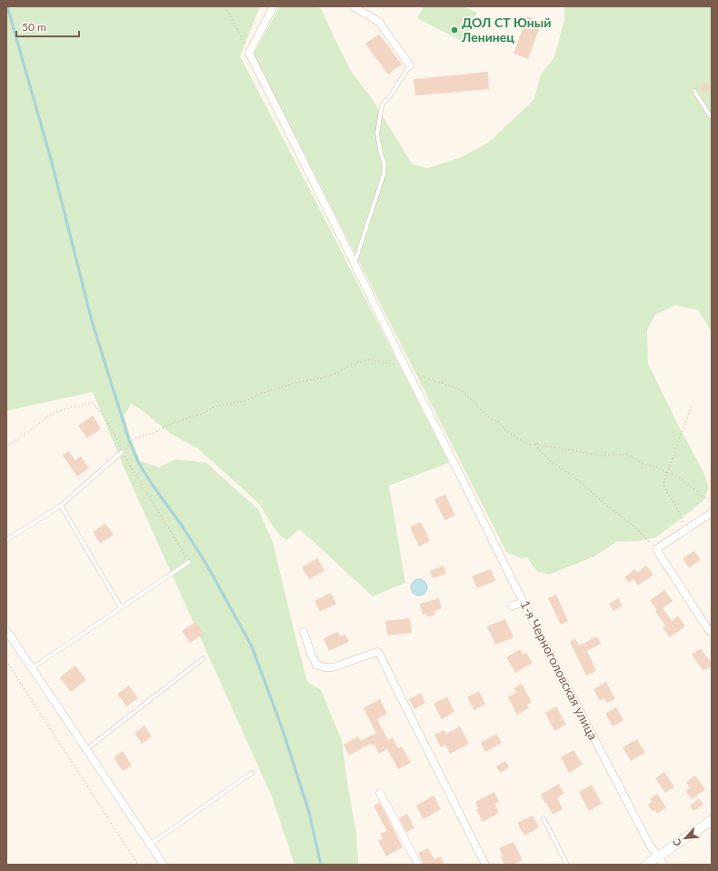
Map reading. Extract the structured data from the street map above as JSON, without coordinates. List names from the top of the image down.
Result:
{
  "streets": {
    "street": ["1-я Черноголовская улица"]
  },
  "places": ["ДОЛ СТ Юный Ленинец"],
  "scale_bar": "50 m",
  "north": "bottom left"
}
